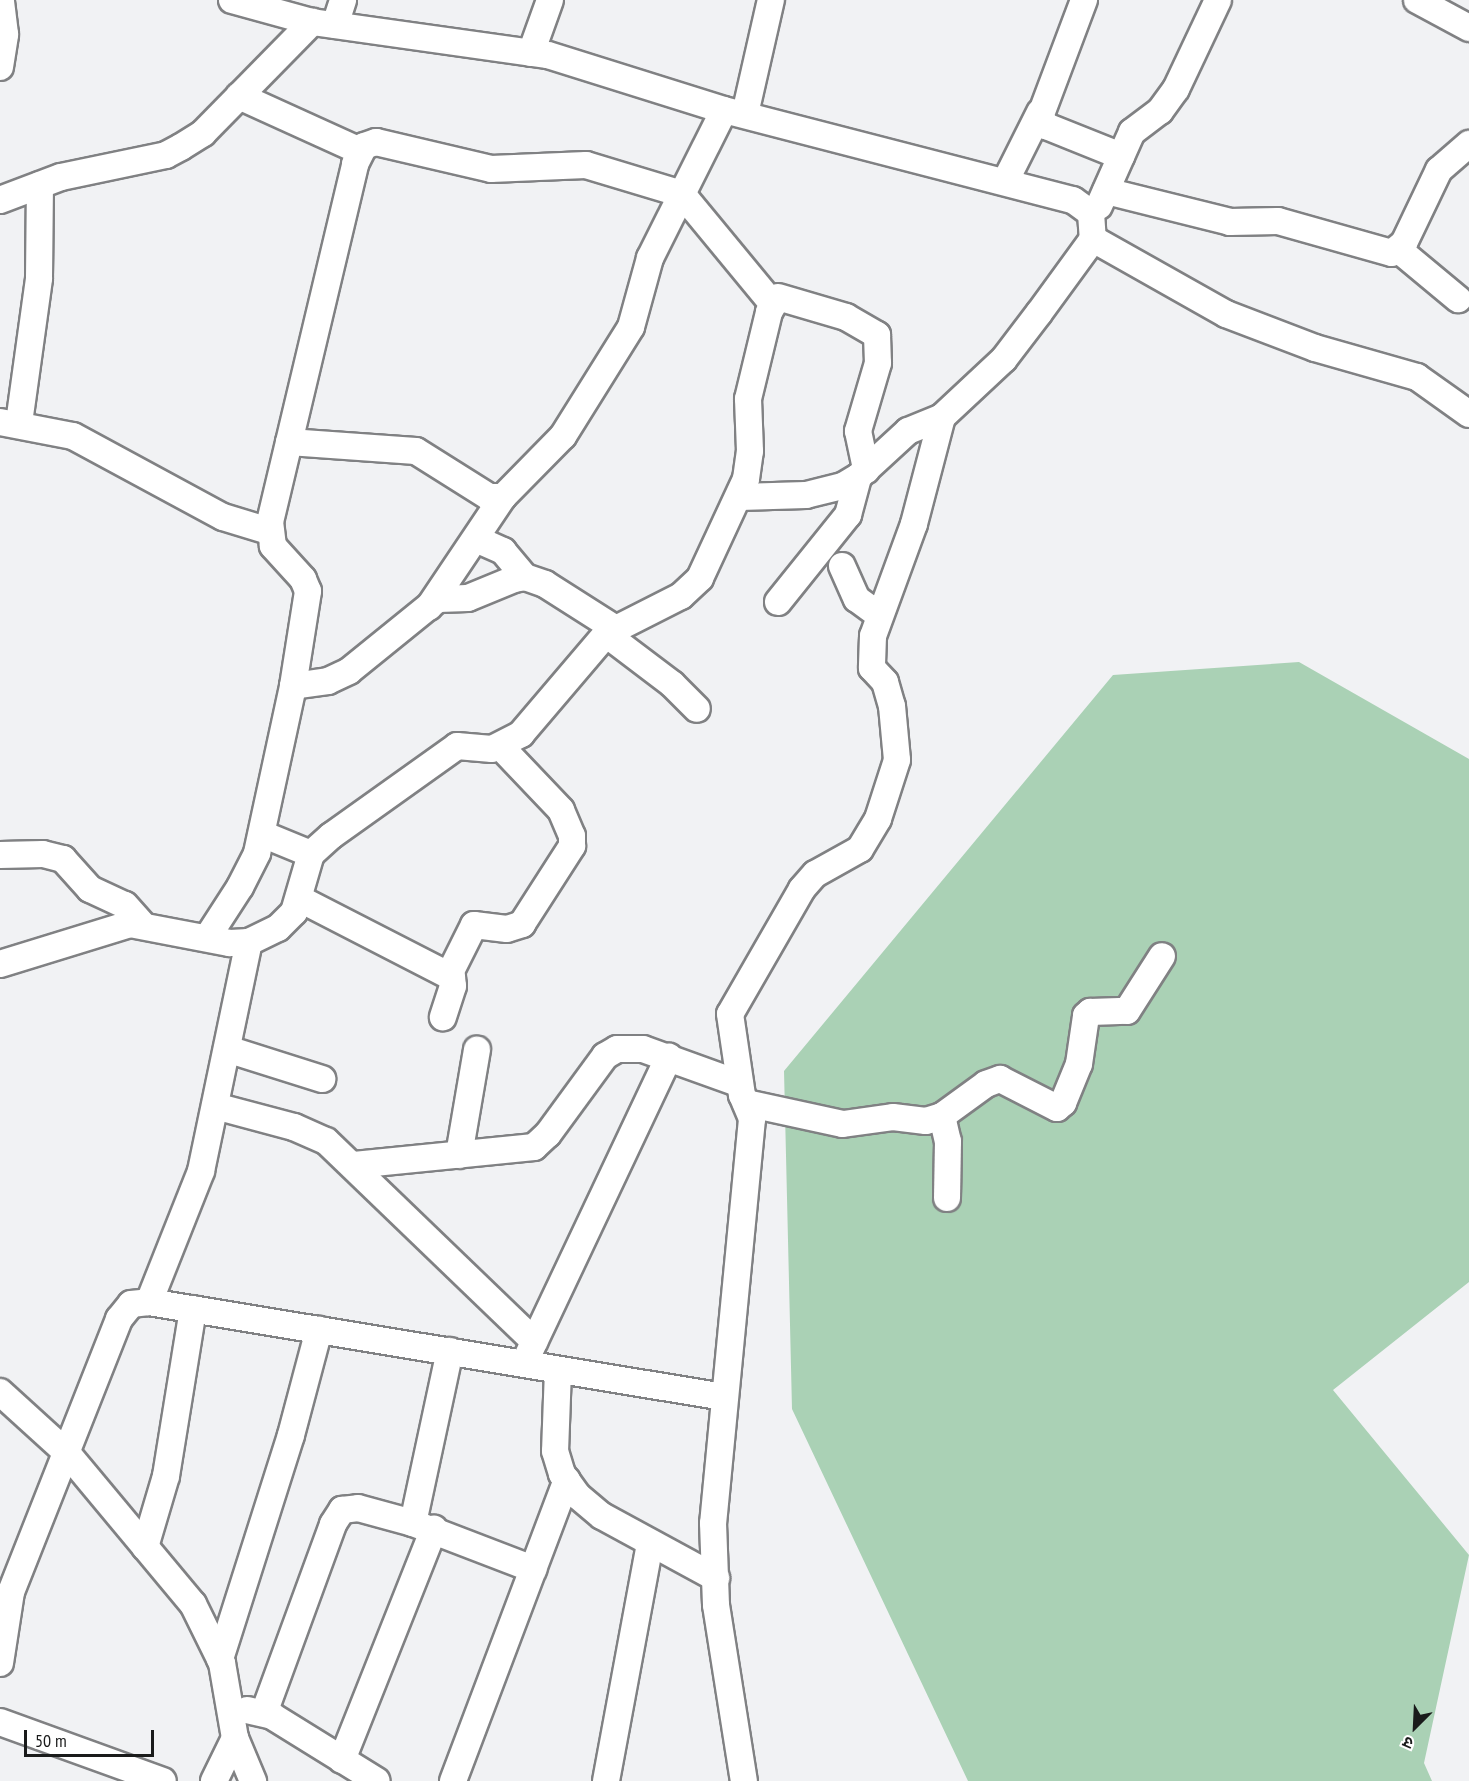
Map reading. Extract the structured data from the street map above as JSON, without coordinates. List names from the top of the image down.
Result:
{
  "scale_bar": "50 m",
  "north": "bottom left"
}
